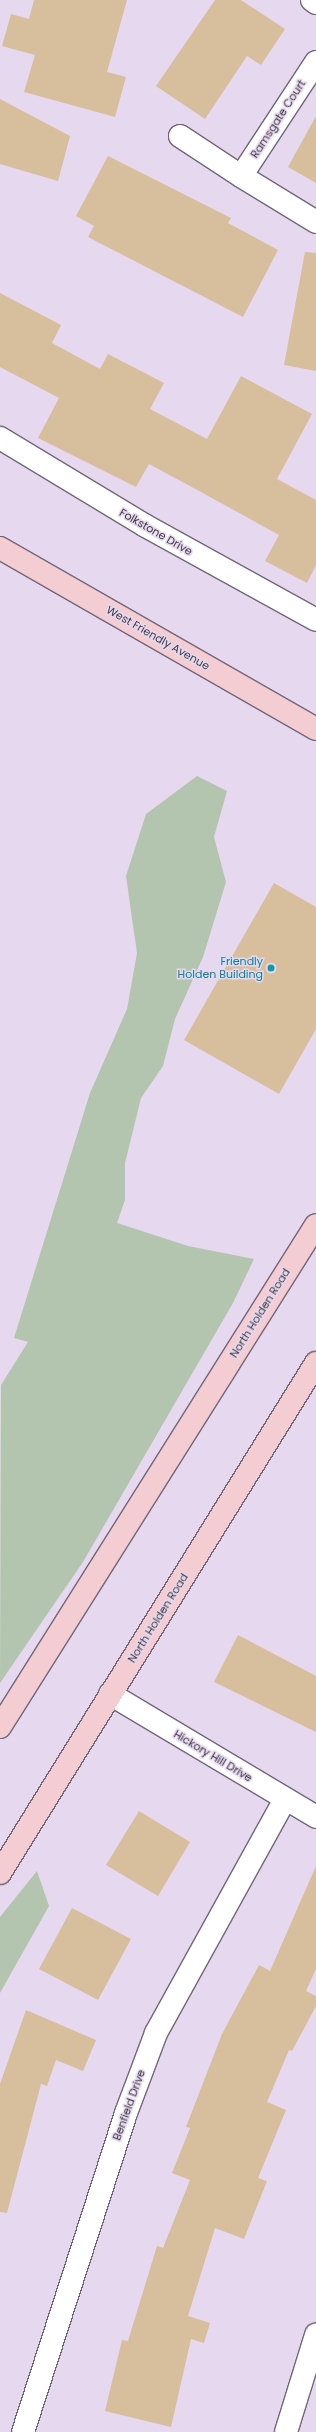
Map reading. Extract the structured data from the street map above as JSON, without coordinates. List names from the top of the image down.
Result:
{
  "streets": {
    "main road": ["West Friendly Avenue", "North Holden Road"],
    "street": [
      "Ramsgate Court",
      "Folkstone Drive",
      "Hickory Hill Drive",
      "Benfield Drive"
    ]
  },
  "crossings": [
    ["North Holden Road", "Hickory Hill Drive"],
    ["Hickory Hill Drive", "Benfield Drive"]
  ],
  "places": ["Friendly Holden Building"]
}
